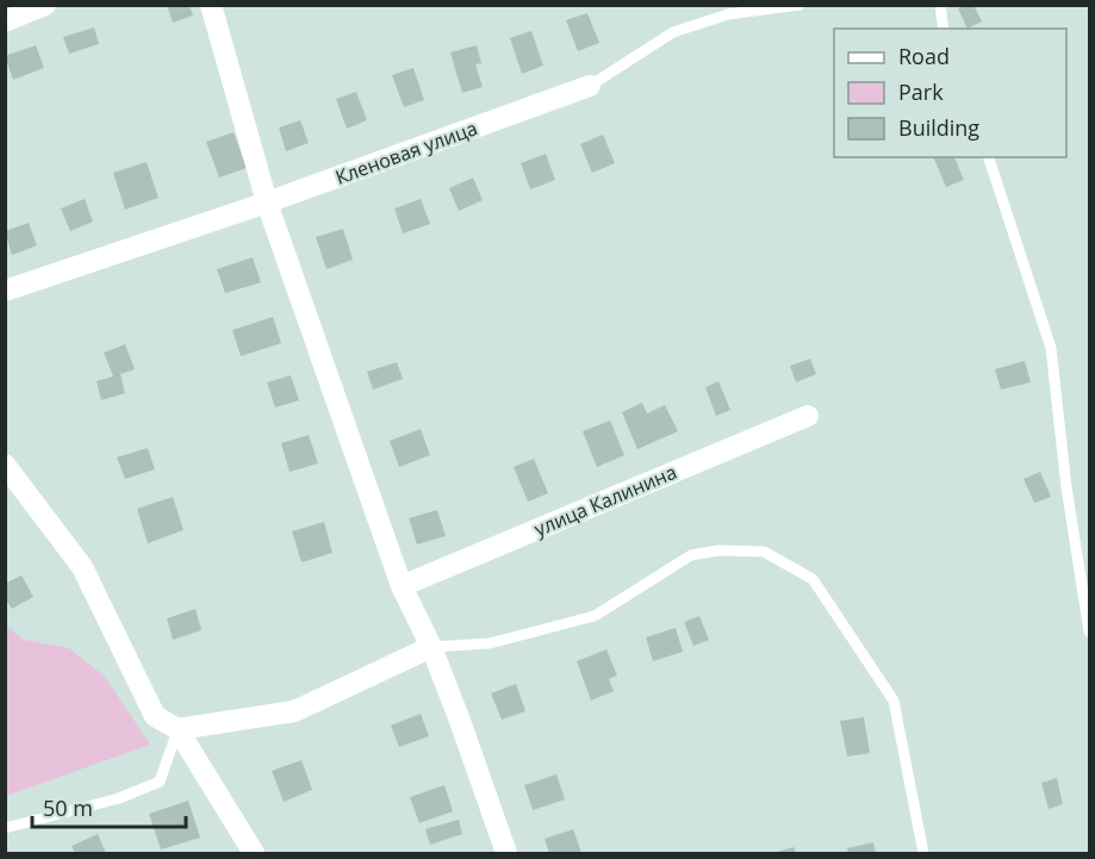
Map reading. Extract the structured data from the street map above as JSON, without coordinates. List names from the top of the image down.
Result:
{
  "streets": {
    "street": ["Кленовая улица", "улица Калинина"]
  },
  "legend": ["Road", "Park", "Building"],
  "scale_bar": "50 m"
}
